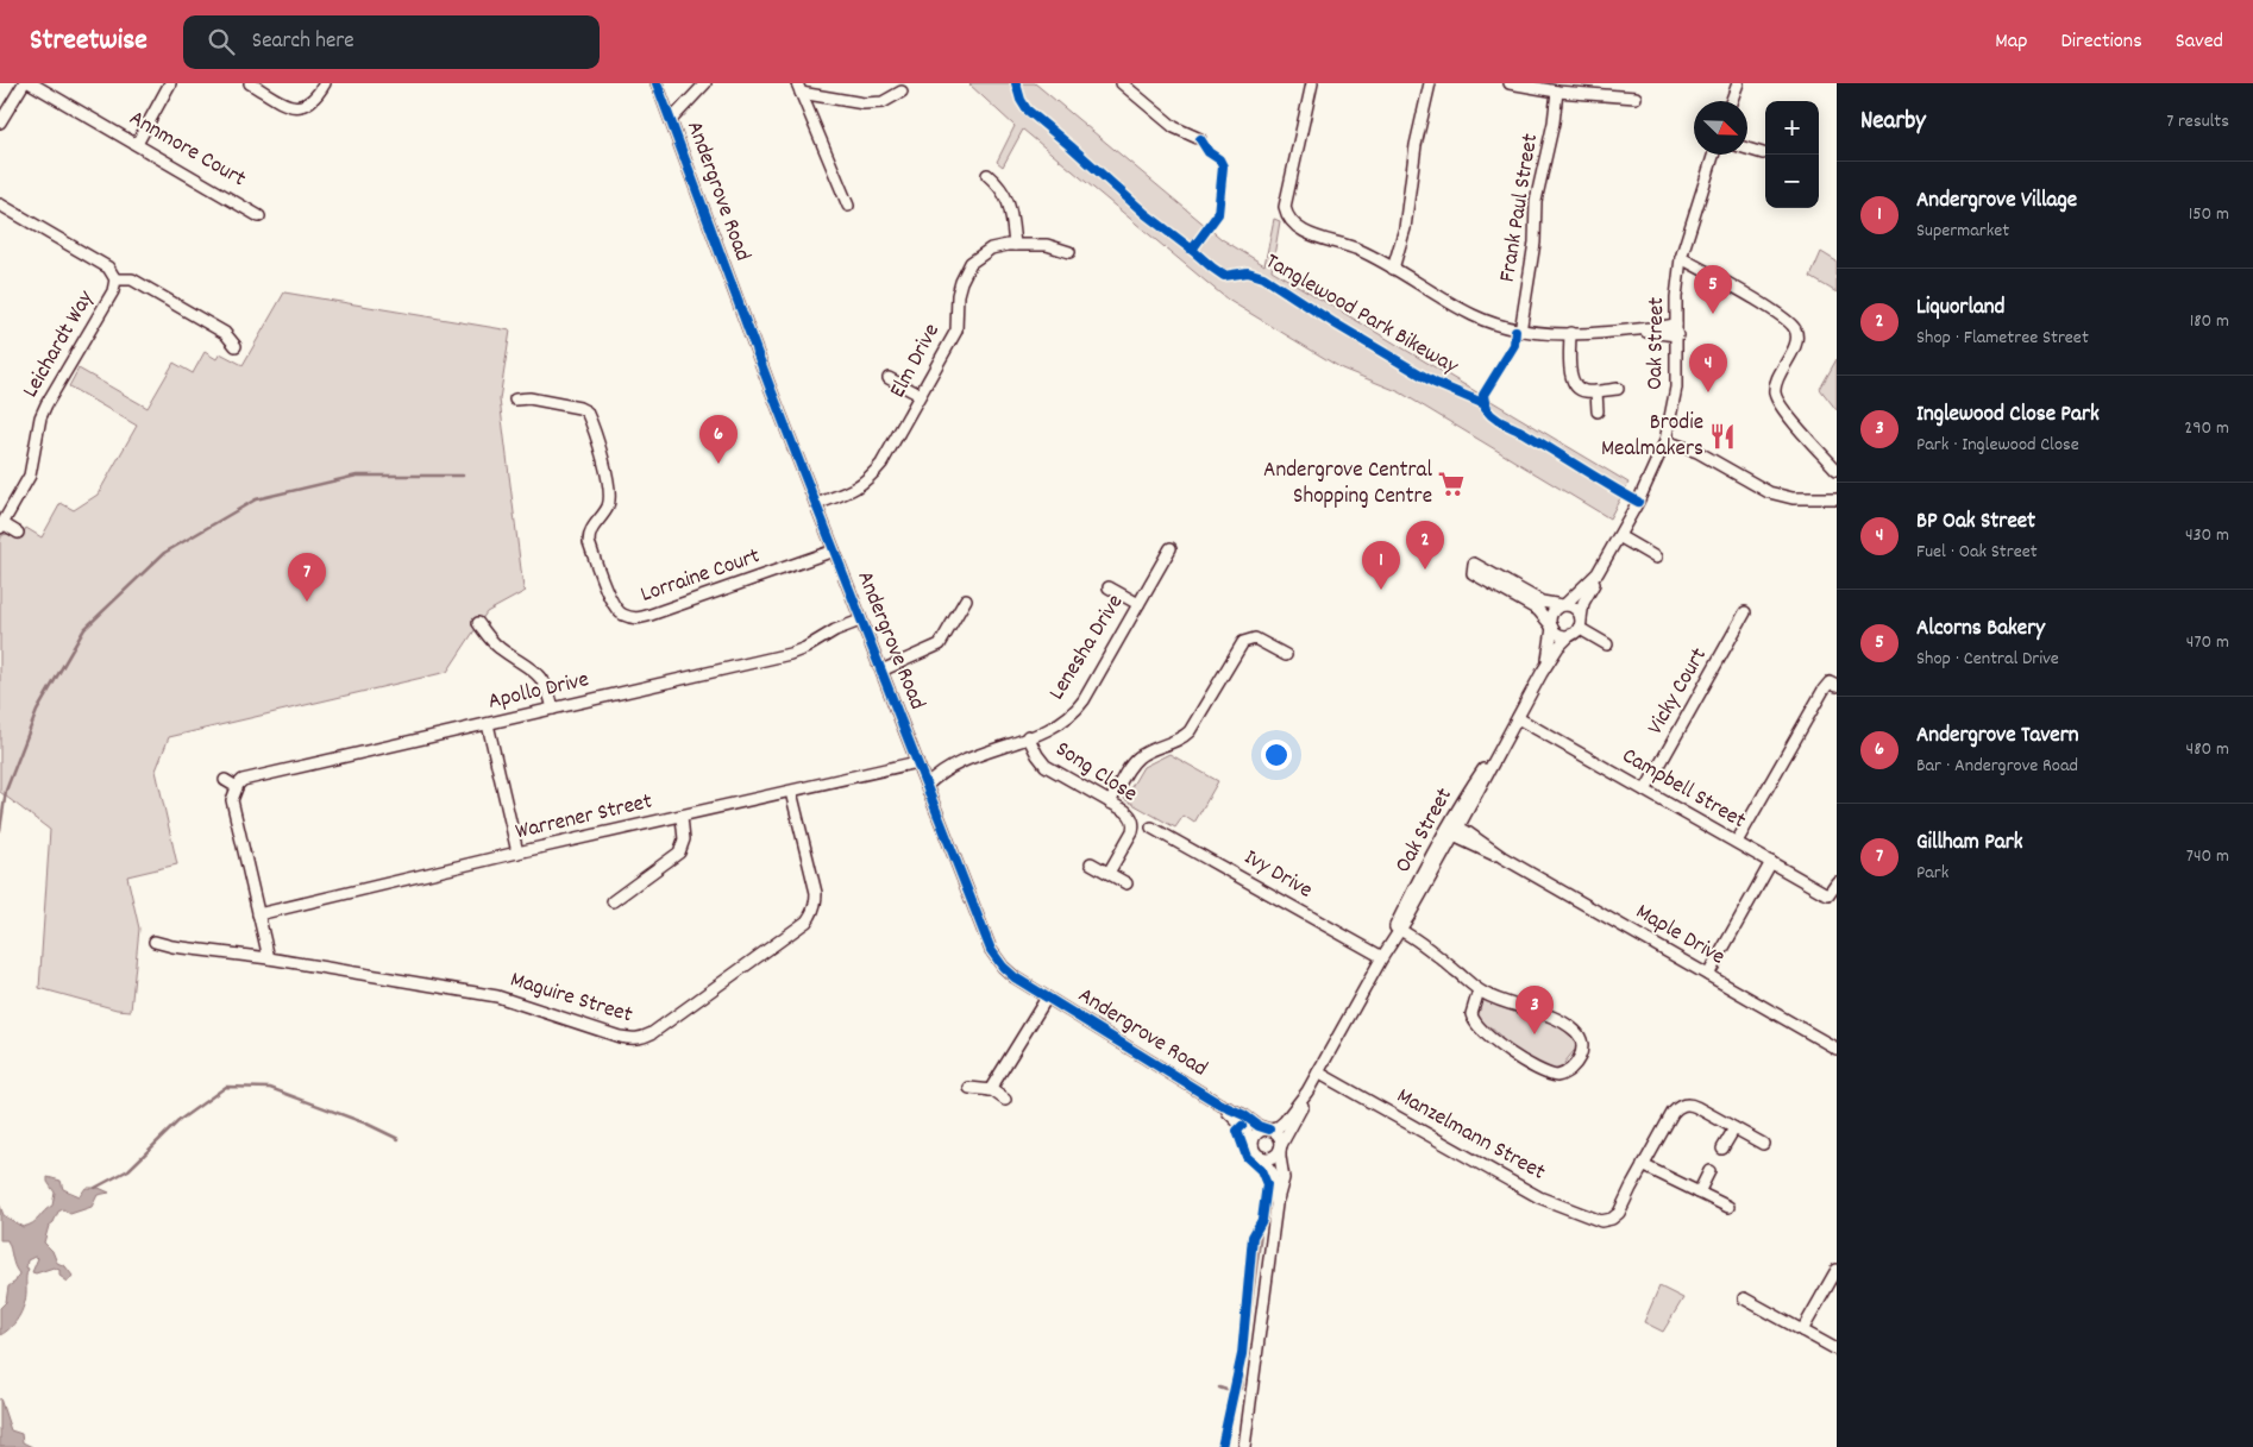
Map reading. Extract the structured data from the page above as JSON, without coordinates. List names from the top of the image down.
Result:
{
  "streets": {
    "street": [
      "Annmore Court",
      "Andergrove Road",
      "Frank Paul Street",
      "Oak Street",
      "Leichardt Way",
      "Elm Drive",
      "Lorraine Court",
      "Lenesha Drive",
      "Apollo Drive",
      "Vicky Court",
      "Song Close",
      "Campbell Street",
      "Warrener Street",
      "Ivy Drive",
      "Maple Drive",
      "Maguire Street",
      "Manzelmann Street"
    ],
    "cycle path": ["Tanglewood Park Bikeway"]
  },
  "crossings": [
    ["Andergrove Road", "Oak Street"],
    ["Andergrove Road", "Elm Drive"],
    ["Andergrove Road", "Lorraine Court"],
    ["Andergrove Road", "Lenesha Drive"],
    ["Andergrove Road", "Apollo Drive"],
    ["Andergrove Road", "Warrener Street"],
    ["Oak Street", "Campbell Street"],
    ["Oak Street", "Ivy Drive"],
    ["Oak Street", "Maple Drive"],
    ["Oak Street", "Manzelmann Street"],
    ["Lenesha Drive", "Song Close"],
    ["Lenesha Drive", "Warrener Street"],
    ["Vicky Court", "Campbell Street"],
    ["Warrener Street", "Maguire Street"]
  ],
  "places": {
    "restaurant": ["Brodie Mealmakers"],
    "supermarket": ["Andergrove Central Shopping Centre"]
  },
  "north": "bottom right",
  "page": {
    "header": "Streetwise",
    "search": "Search here",
    "nav": ["Map", "Directions", "Saved"],
    "heading": ["Nearby", "7 results"],
    "map_buttons": ["+", "−"],
    "list": [
      {
        "mark": "1",
        "name": "Andergrove Village",
        "note": "Supermarket",
        "value": "150 m"
      },
      {
        "mark": "2",
        "name": "Liquorland",
        "note": "Shop · Flametree Street",
        "value": "180 m"
      },
      {
        "mark": "3",
        "name": "Inglewood Close Park",
        "note": "Park · Inglewood Close",
        "value": "290 m"
      },
      {
        "mark": "4",
        "name": "BP Oak Street",
        "note": "Fuel · Oak Street",
        "value": "430 m"
      },
      {
        "mark": "5",
        "name": "Alcorns Bakery",
        "note": "Shop · Central Drive",
        "value": "470 m"
      },
      {
        "mark": "6",
        "name": "Andergrove Tavern",
        "note": "Bar · Andergrove Road",
        "value": "480 m"
      },
      {
        "mark": "7",
        "name": "Gillham Park",
        "note": "Park",
        "value": "740 m"
      }
    ],
    "pins": [
      "5",
      "4",
      "6",
      "2",
      "1",
      "7",
      "3"
    ]
  }
}
